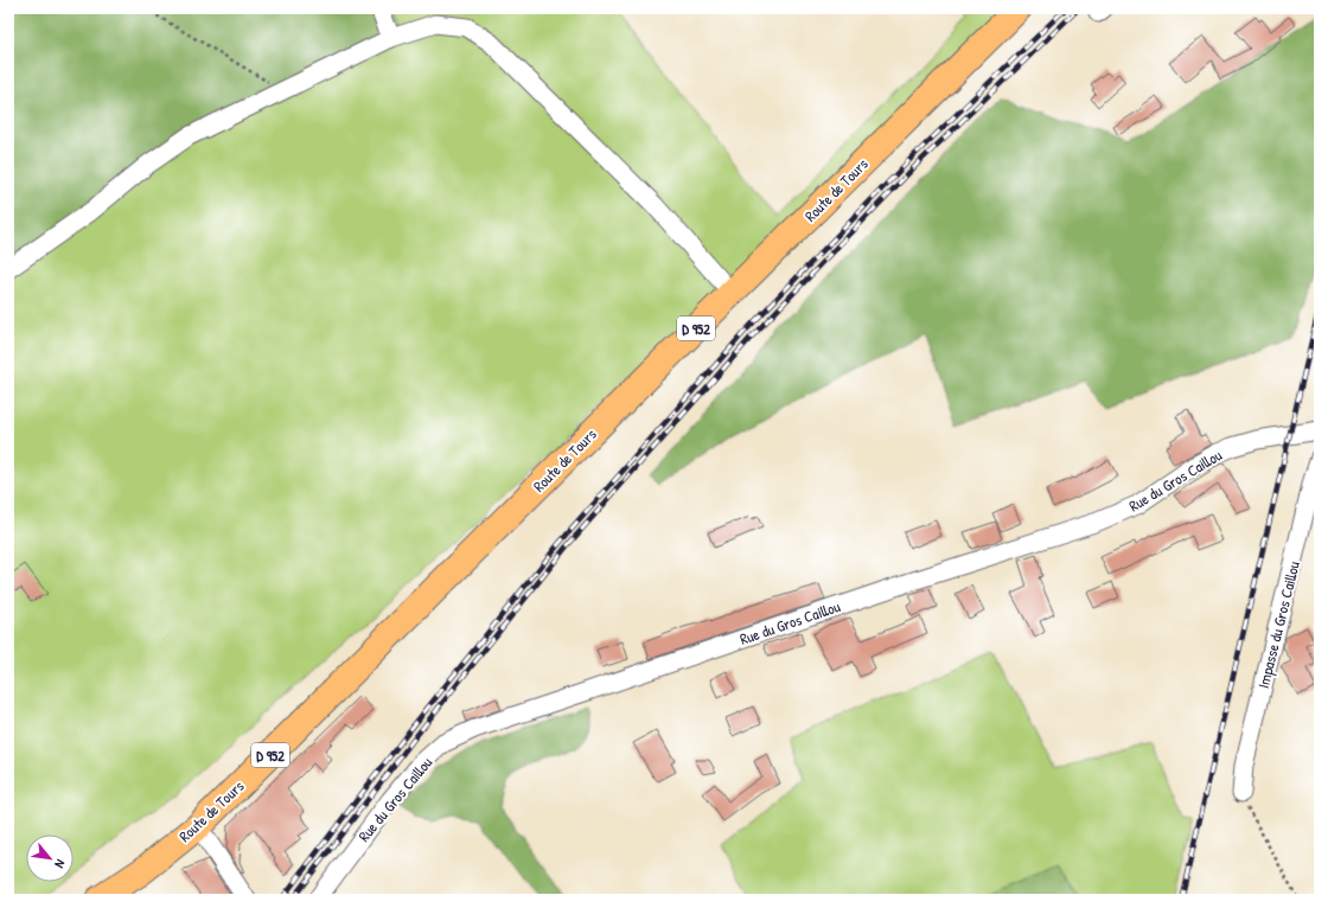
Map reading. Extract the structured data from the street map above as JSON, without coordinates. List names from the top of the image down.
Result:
{
  "streets": {
    "main road": ["Route de Tours", "D 952"],
    "street": ["Rue du Gros Caillou", "Impasse du Gros Caillou"]
  },
  "north": "bottom right"
}
